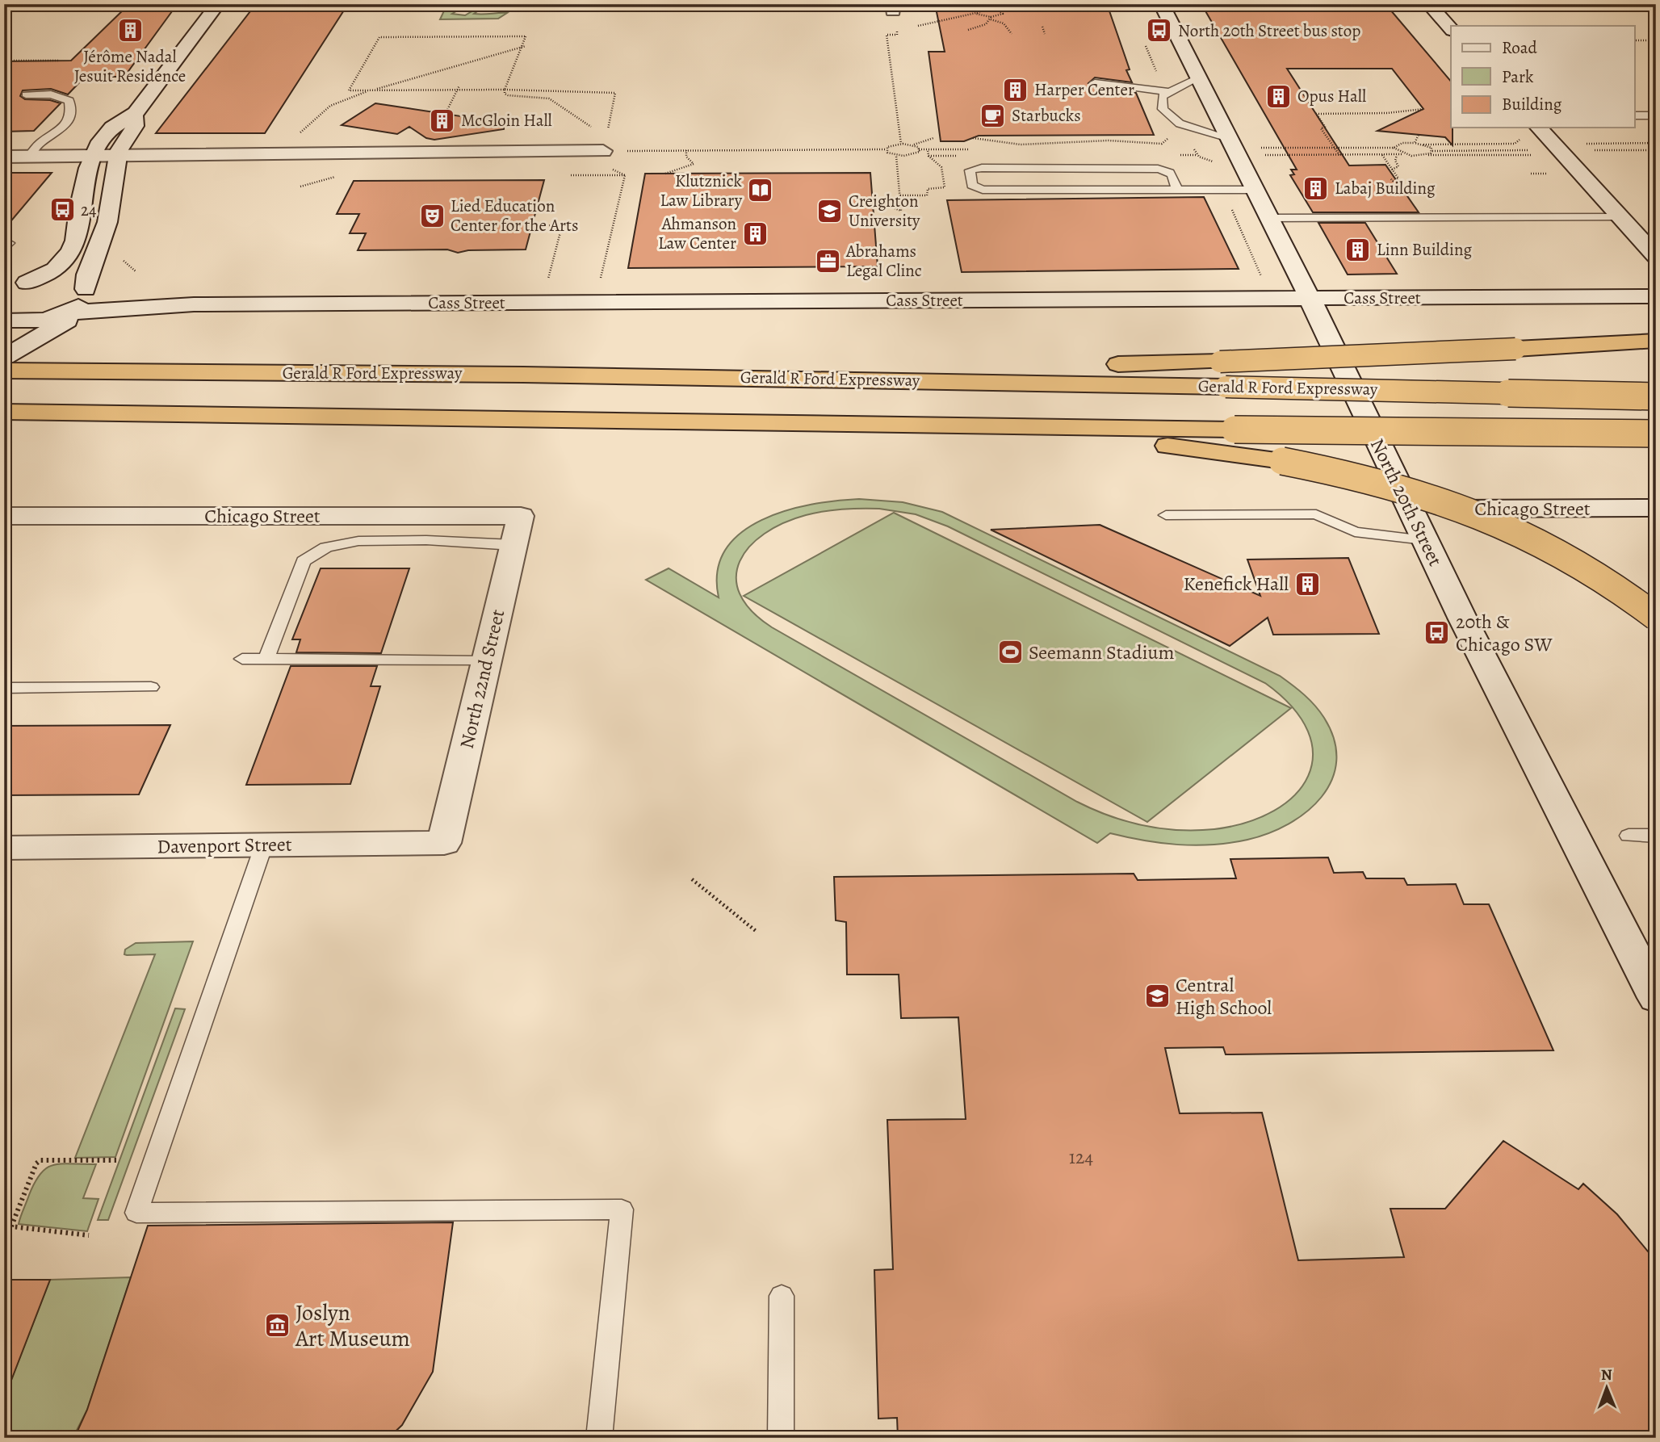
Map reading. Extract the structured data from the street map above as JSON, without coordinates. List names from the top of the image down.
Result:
{
  "streets": {
    "highway": ["Gerald R Ford Expressway"],
    "main road": [
      "Cass Street",
      "North 20th Street",
      "Chicago Street",
      "North 22nd Street",
      "Davenport Street"
    ]
  },
  "crossings": [
    ["Cass Street", "North 20th Street"],
    ["North 20th Street", "Chicago Street"],
    ["Chicago Street", "North 22nd Street"],
    ["North 22nd Street", "Davenport Street"]
  ],
  "places": {
    "building": [
      "Jérôme Nadal Jesuit Residence",
      "Harper Center",
      "Opus Hall",
      "McGloin Hall",
      "Labaj Building",
      "Ahmanson Law Center",
      "Linn Building",
      "Kenefick Hall"
    ],
    "bus stop": ["North 20th Street bus stop", "24", "20th & Chicago SW"],
    "cafe": ["Starbucks"],
    "library": ["Klutznick Law Library"],
    "school or university": ["Creighton University", "Central High School"],
    "theatre": ["Lied Education Center for the Arts"],
    "office": ["Abrahams Legal Clinc"],
    "sports": ["Seemann Stadium"],
    "museum": ["Joslyn Art Museum"]
  },
  "house_numbers": ["124"],
  "legend": ["Road", "Park", "Building"],
  "north": "top"
}
